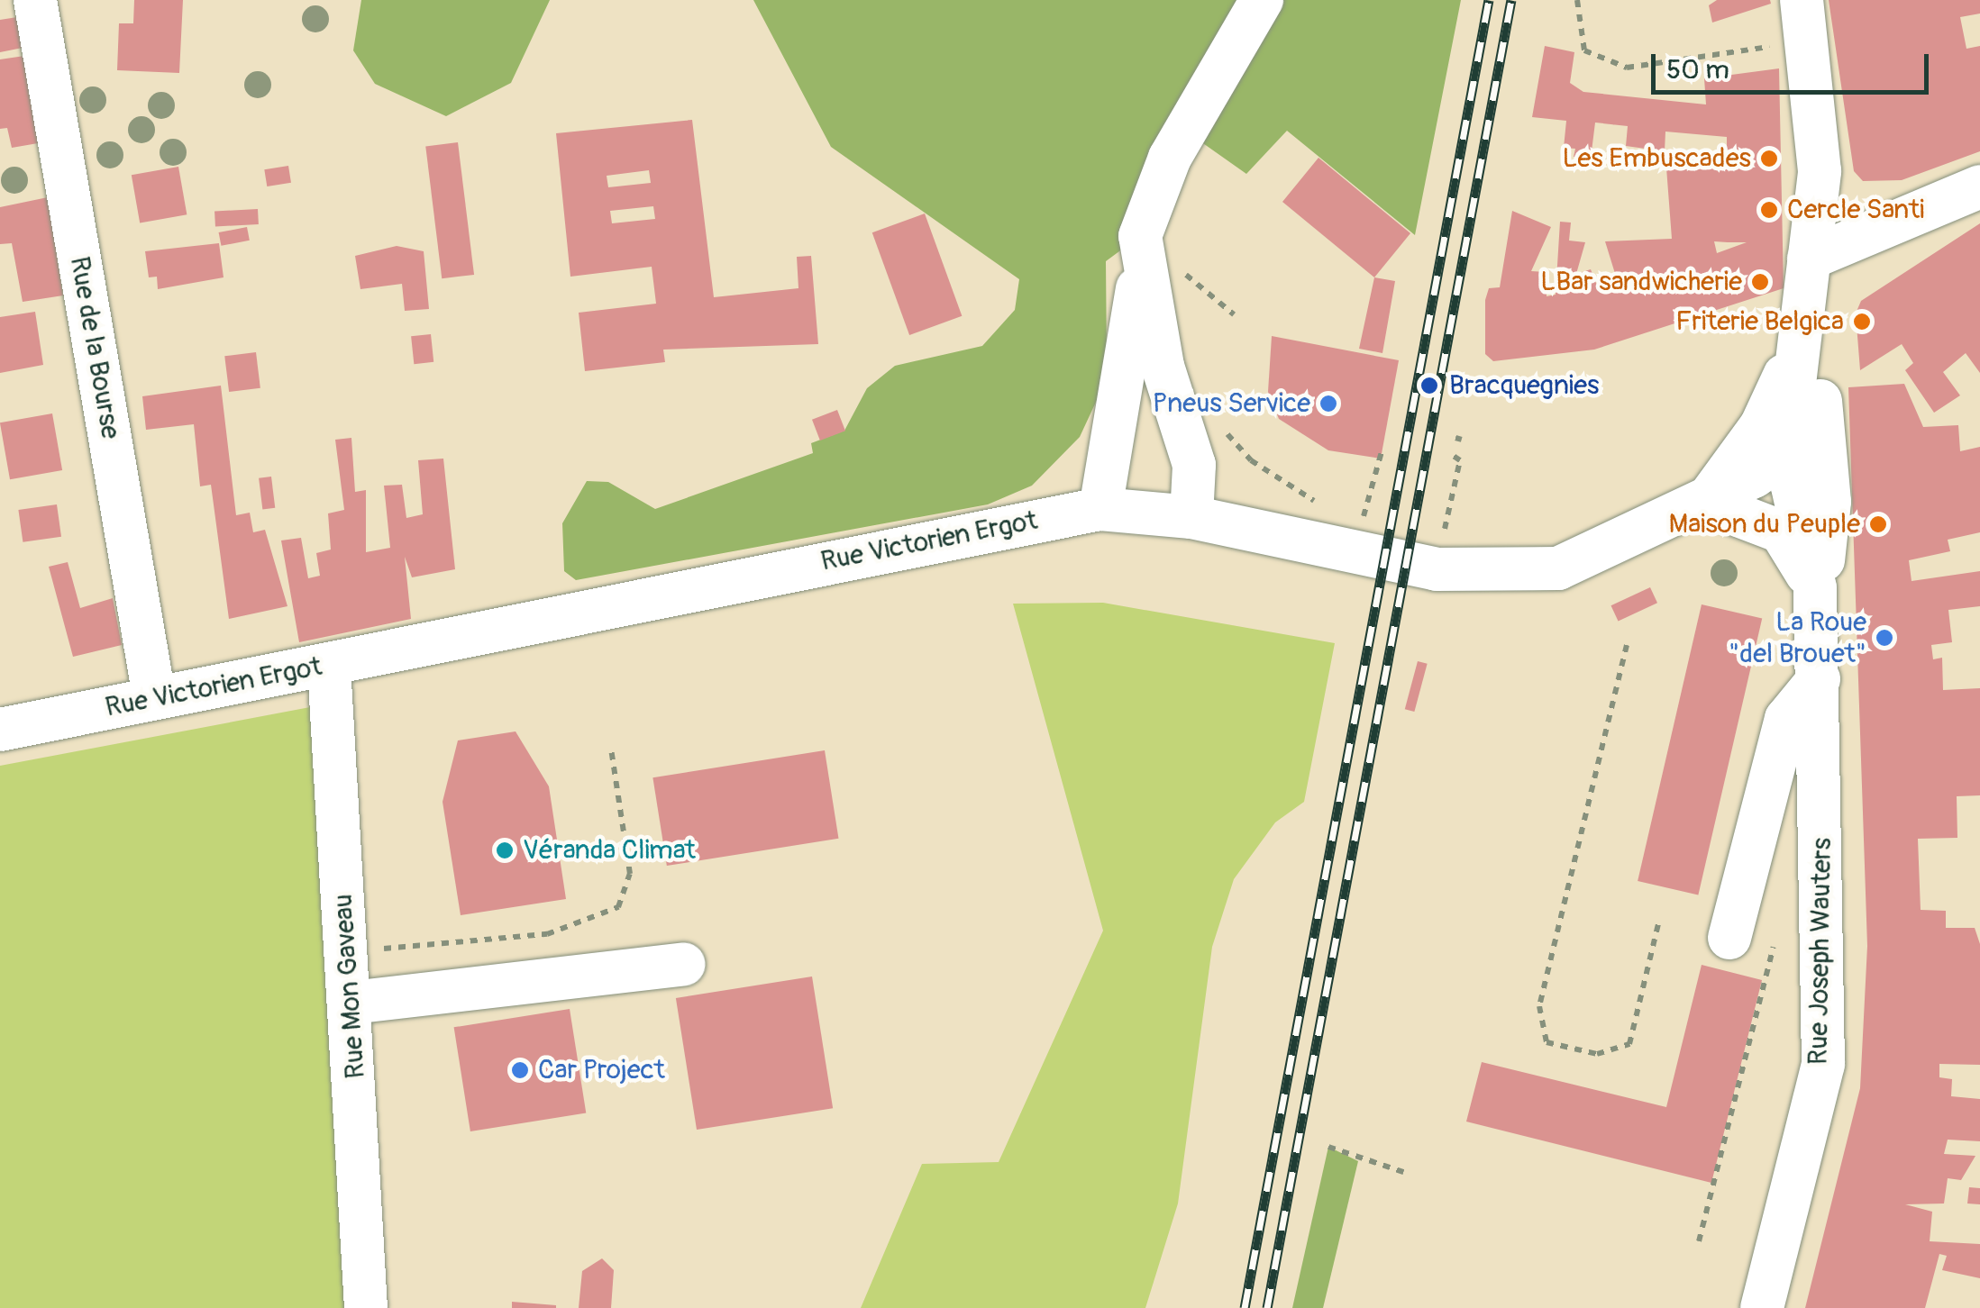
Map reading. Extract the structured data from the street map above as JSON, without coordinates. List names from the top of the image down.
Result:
{
  "streets": {
    "street": [
      "Rue de la Bourse",
      "Rue Victorien Ergot",
      "Rue Joseph Wauters",
      "Rue Mon Gaveau"
    ]
  },
  "crossings": [
    ["Rue de la Bourse", "Rue Victorien Ergot"],
    ["Rue Victorien Ergot", "Rue Mon Gaveau"]
  ],
  "places": [
    "Les Embuscades",
    "Cercle Santi",
    "LBar sandwicherie",
    "Friterie Belgica",
    "Bracquegnies",
    "Pneus Service",
    "Maison du Peuple",
    "La Roue \"del Brouet\"",
    "Véranda Climat",
    "Car Project"
  ],
  "scale_bar": "50 m"
}
